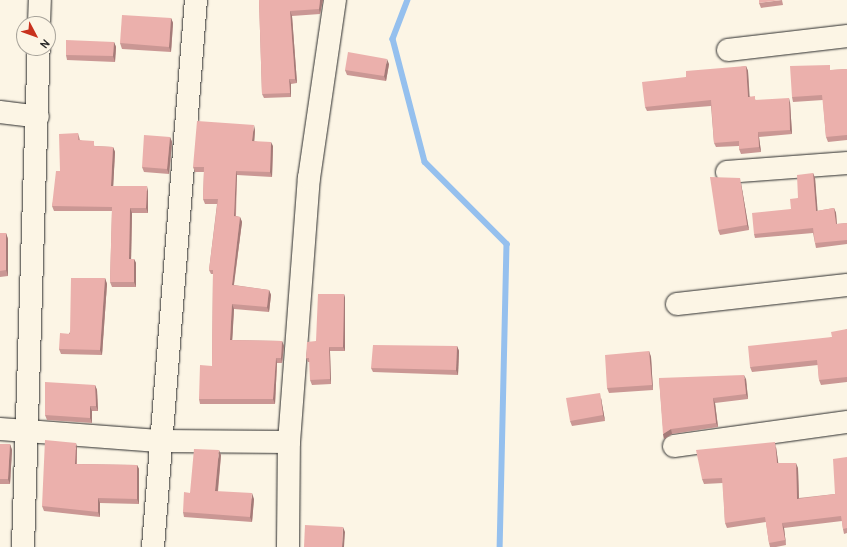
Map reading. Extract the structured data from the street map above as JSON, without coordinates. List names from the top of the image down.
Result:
{
  "north": "bottom right"
}
